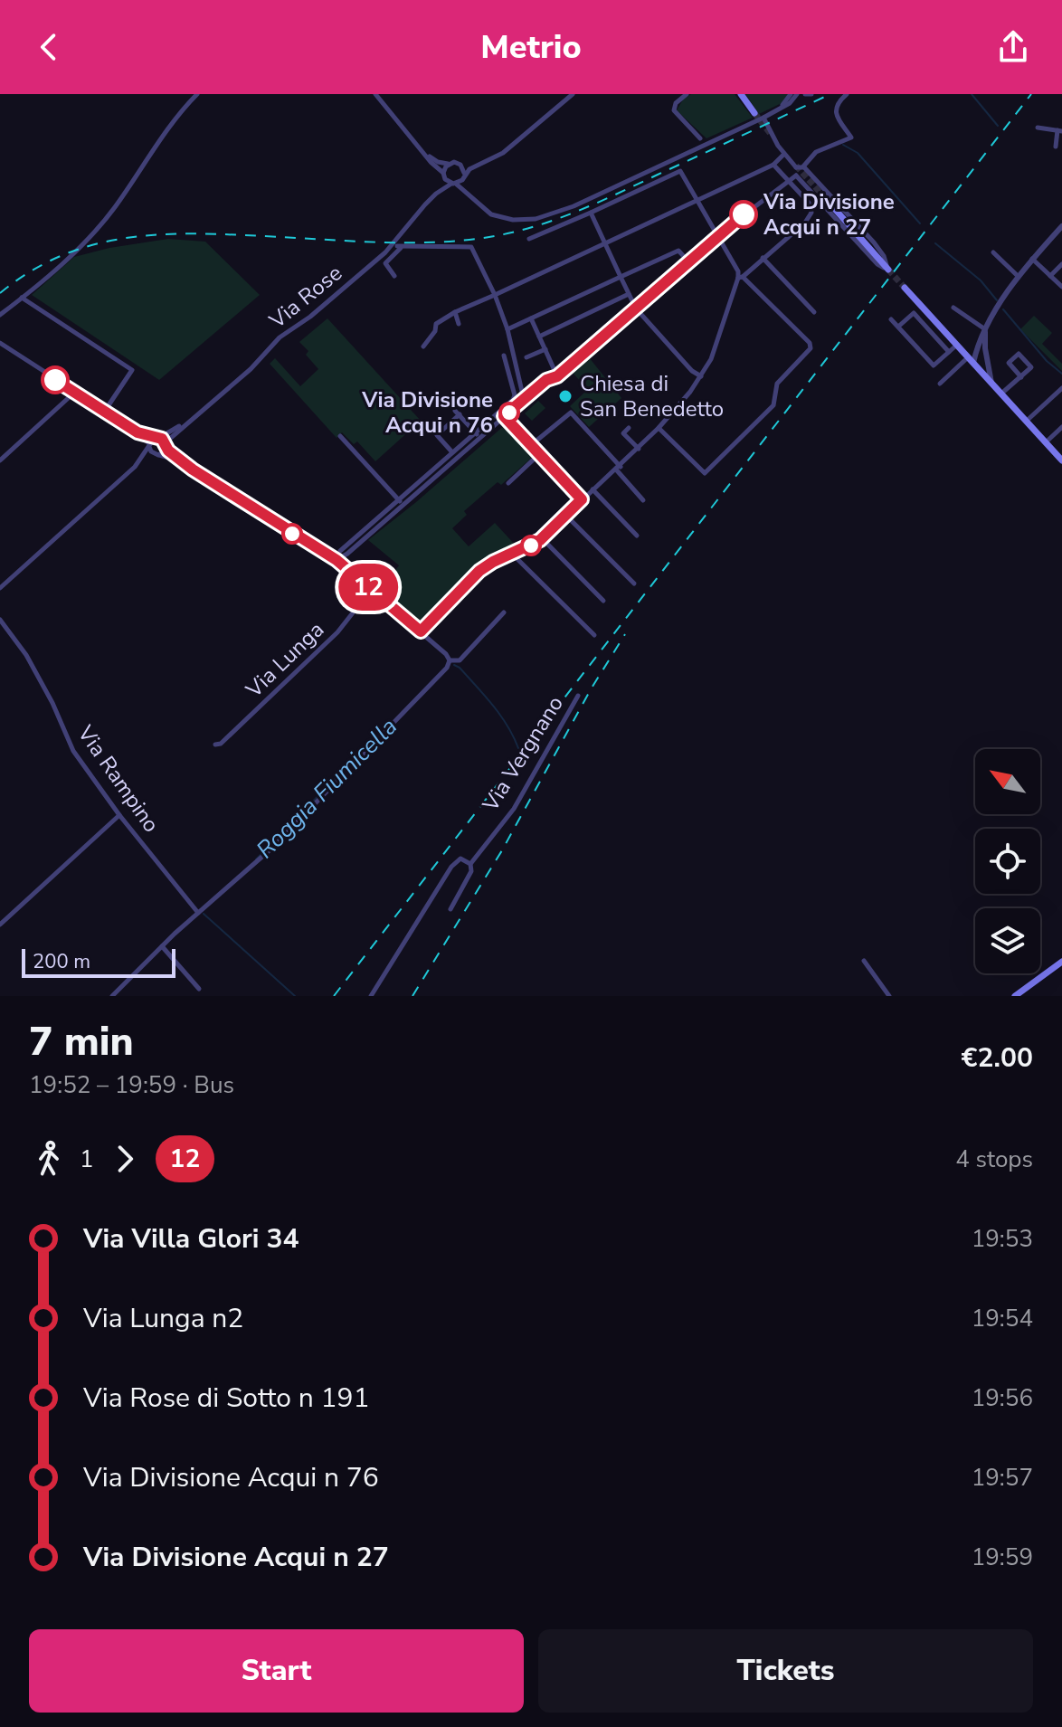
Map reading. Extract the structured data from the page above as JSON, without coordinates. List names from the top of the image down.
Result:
{
  "streets": {
    "street": [
      "Via Rose",
      "Via Lunga",
      "Via Vergnano",
      "Via Rampino"
    ]
  },
  "water": ["Roggia Fiumicella"],
  "places": ["Via Divisione Acqui n 27", "Chiesa di San Benedetto", "Via Divisione Acqui n 76"],
  "lines": ["bus line 12"],
  "scale_bar": "200 m",
  "north": "top left",
  "page": {
    "header": "Metrio",
    "on_map": "12",
    "scale": "200 m",
    "heading": ["7 min", "19:52 – 19:59 · Bus", "€2.00"],
    "legs": ["1", "12", "4 stops"],
    "list": [
      {
        "name": "Via Villa Glori 34",
        "value": "19:53"
      },
      {
        "name": "Via Lunga n2",
        "value": "19:54"
      },
      {
        "name": "Via Rose di Sotto n 191",
        "value": "19:56"
      },
      {
        "name": "Via Divisione Acqui n 76",
        "value": "19:57"
      },
      {
        "name": "Via Divisione Acqui n 27",
        "value": "19:59"
      }
    ],
    "buttons": ["Start", "Tickets"]
  }
}
